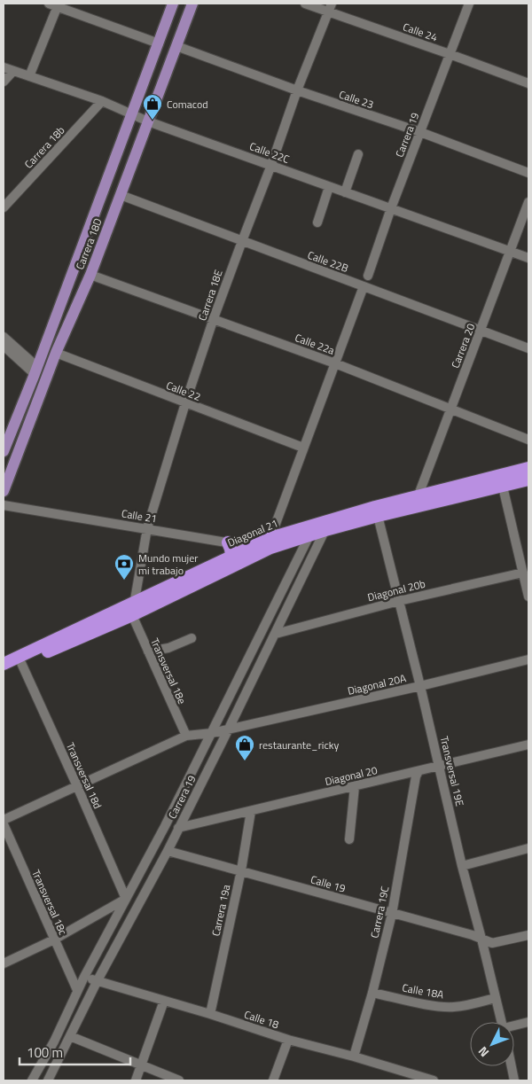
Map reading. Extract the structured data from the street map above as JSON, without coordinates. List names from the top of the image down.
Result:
{
  "streets": {
    "highway": ["Diagonal 21"],
    "main road": ["Carrera 18D"],
    "street": [
      "Calle 24",
      "Calle 23",
      "Carrera 19",
      "Carrera 18b",
      "Calle 22C",
      "Calle 22B",
      "Carrera 18E",
      "Calle 22a",
      "Carrera 20",
      "Calle 22",
      "Calle 21",
      "Diagonal 20b",
      "Transversal 18e",
      "Diagonal 20A",
      "Transversal 19E",
      "Transversal 18d",
      "Diagonal 20",
      "Calle 19",
      "Transversal 18c",
      "Carrera 19a",
      "Carrera 19C",
      "Calle 18A",
      "Calle 18"
    ]
  },
  "crossings": [
    ["Calle 24", "Carrera 19"],
    ["Calle 24", "Carrera 18E"],
    ["Calle 23", "Carrera 19"],
    ["Calle 23", "Carrera 18D"],
    ["Calle 23", "Carrera 18E"],
    ["Carrera 19", "Calle 22C"],
    ["Carrera 19", "Diagonal 21"],
    ["Carrera 19", "Diagonal 20b"],
    ["Carrera 19", "Diagonal 20A"],
    ["Carrera 19", "Transversal 18d"],
    ["Carrera 19", "Diagonal 20"],
    ["Carrera 19", "Calle 19"],
    ["Carrera 19", "Transversal 18c"],
    ["Carrera 19", "Calle 18"],
    ["Carrera 18b", "Calle 22C"],
    ["Calle 22C", "Carrera 18D"],
    ["Calle 22C", "Carrera 18E"],
    ["Calle 22C", "Carrera 20"],
    ["Carrera 18D", "Calle 22B"],
    ["Carrera 18D", "Calle 22a"],
    ["Carrera 18D", "Calle 22"],
    ["Calle 22B", "Carrera 18E"],
    ["Calle 22B", "Carrera 20"],
    ["Carrera 18E", "Calle 22a"],
    ["Carrera 18E", "Calle 22"],
    ["Carrera 18E", "Calle 21"],
    ["Carrera 18E", "Diagonal 21"],
    ["Carrera 18E", "Transversal 18e"],
    ["Calle 22a", "Carrera 20"],
    ["Carrera 20", "Diagonal 21"],
    ["Calle 21", "Diagonal 21"],
    ["Diagonal 21", "Transversal 18e"],
    ["Diagonal 21", "Transversal 19E"],
    ["Diagonal 21", "Transversal 18d"],
    ["Diagonal 20b", "Transversal 19E"],
    ["Diagonal 20A", "Transversal 19E"],
    ["Transversal 19E", "Diagonal 20"],
    ["Transversal 19E", "Calle 19"],
    ["Transversal 19E", "Calle 18A"],
    ["Diagonal 20", "Carrera 19a"],
    ["Diagonal 20", "Carrera 19C"],
    ["Calle 19", "Carrera 19a"],
    ["Calle 19", "Carrera 19C"],
    ["Carrera 19a", "Calle 18"],
    ["Carrera 19C", "Calle 18A"],
    ["Carrera 19C", "Calle 18"]
  ],
  "places": {
    "shop": ["Comacod", "restaurante_ricky"],
    "bank": ["Mundo mujer mi trabajo"]
  },
  "scale_bar": "100 m",
  "north": "bottom left"
}
